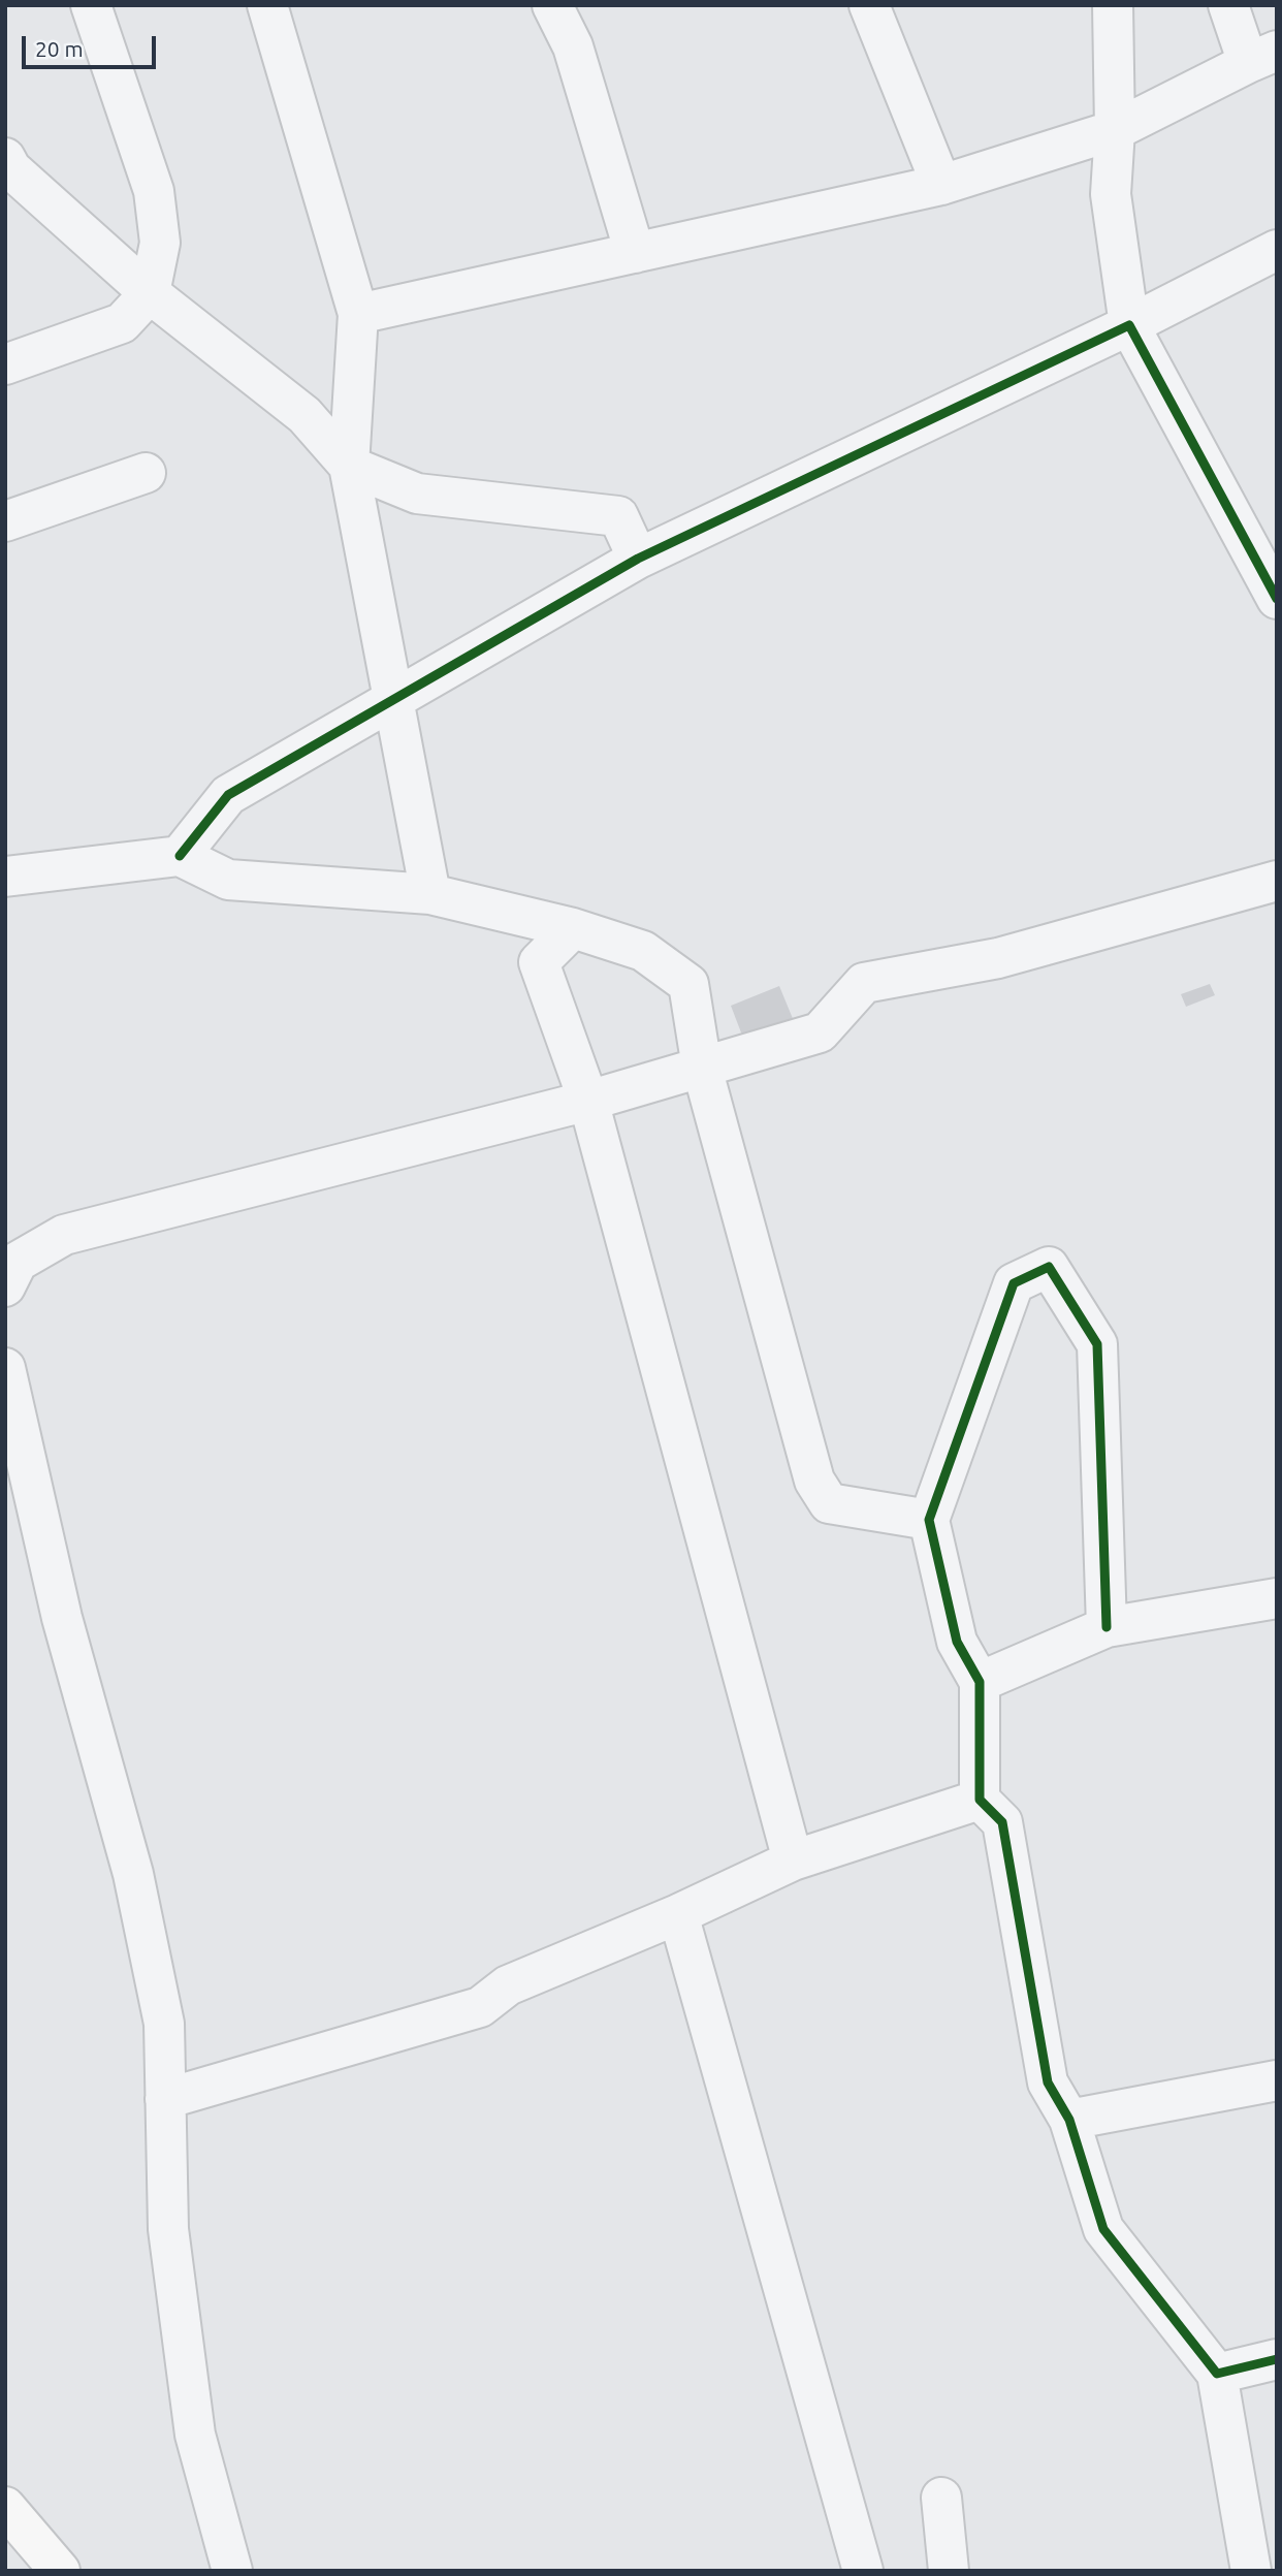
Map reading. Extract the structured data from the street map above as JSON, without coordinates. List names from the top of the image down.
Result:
{
  "scale_bar": "20 m"
}
